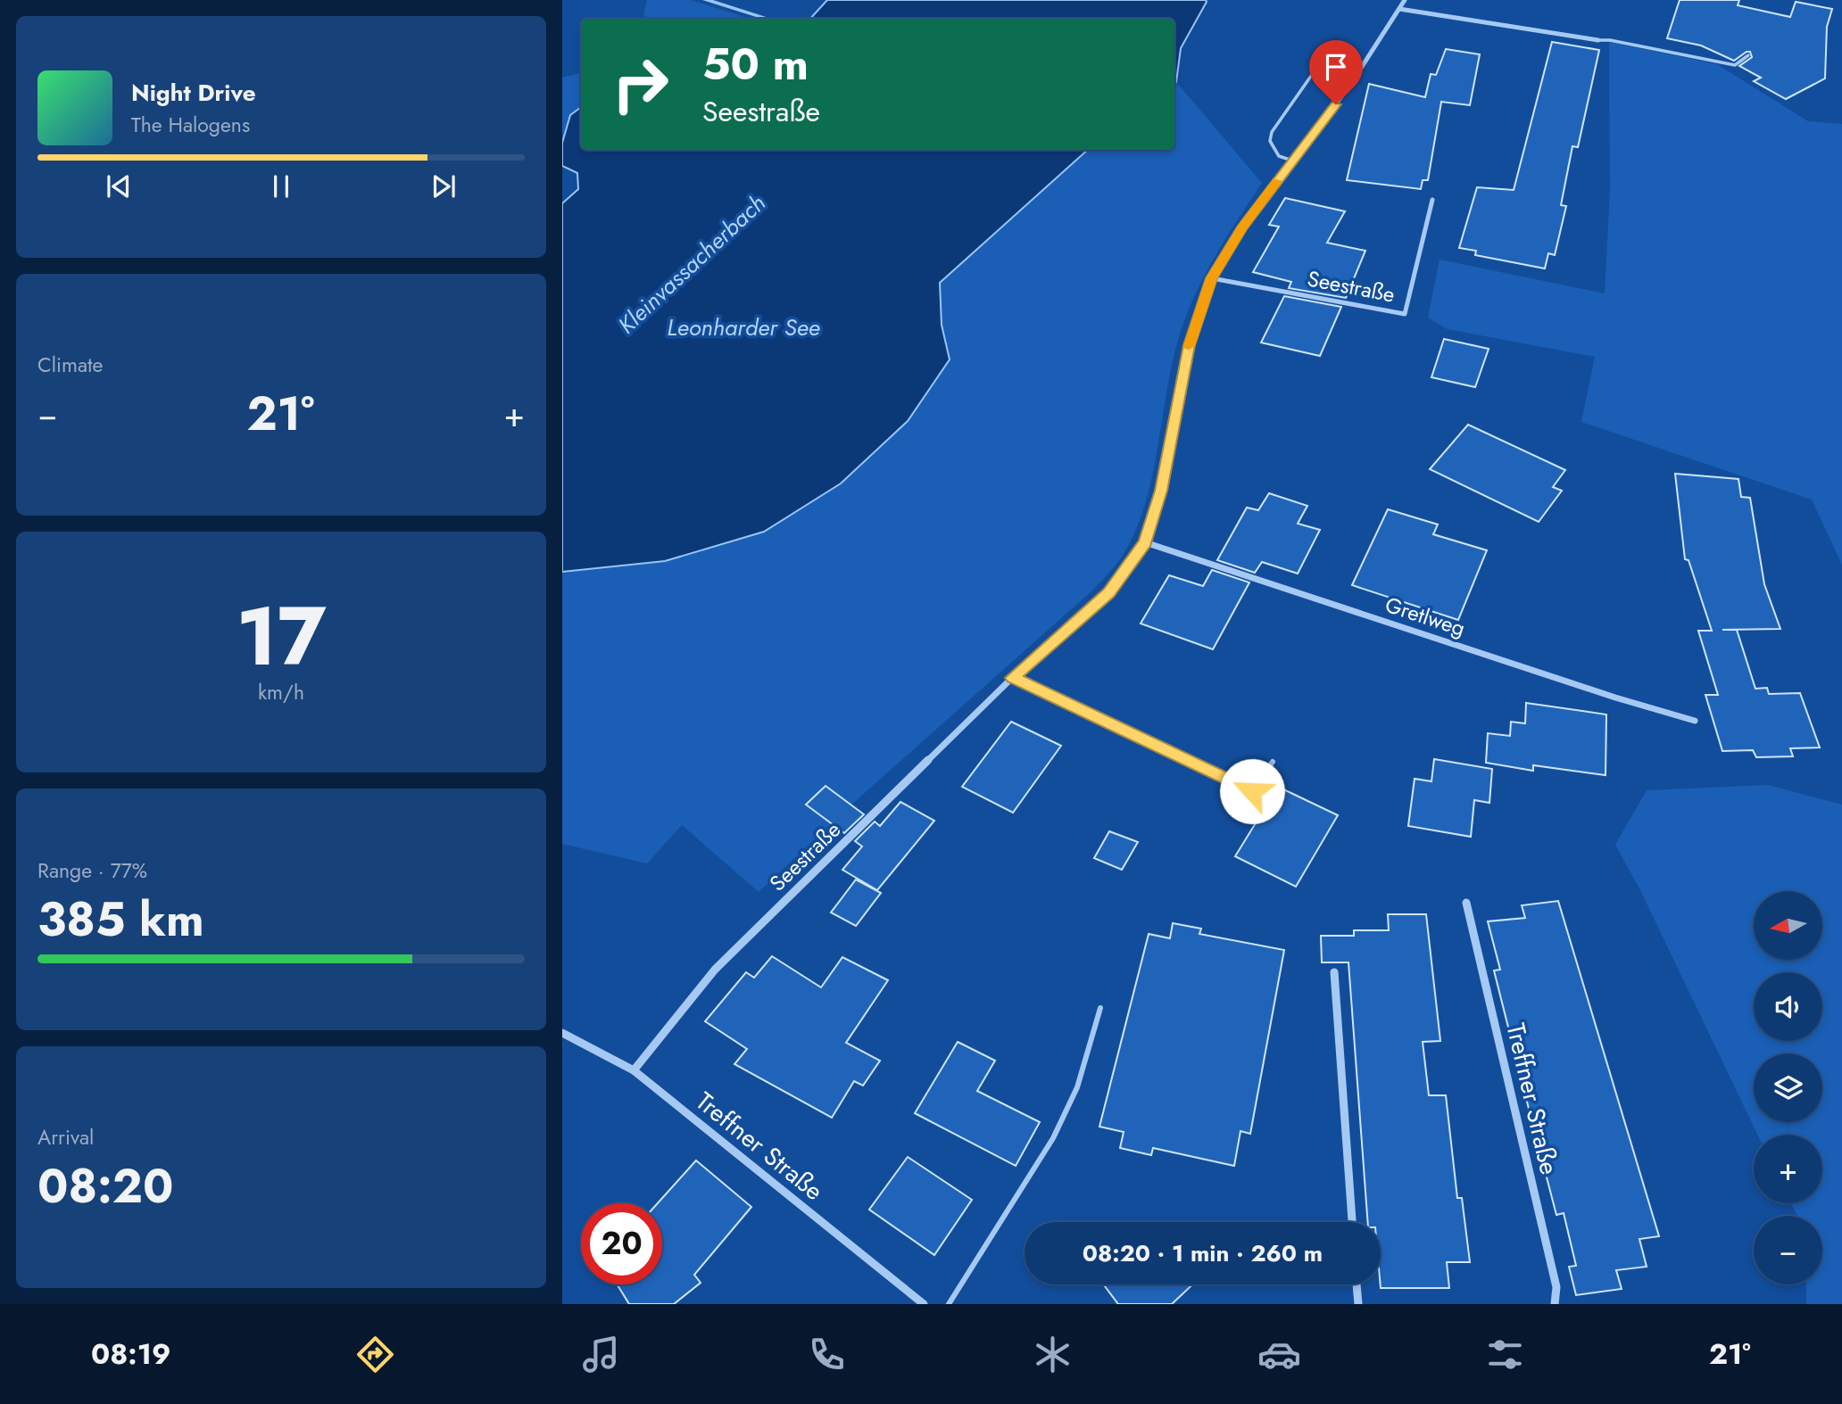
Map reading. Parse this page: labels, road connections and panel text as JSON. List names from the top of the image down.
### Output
{
  "streets": {
    "street": ["Seestraße", "Gretlweg", "Treffner Straße"]
  },
  "crossings": [
    ["Seestraße", "Gretlweg"],
    ["Seestraße", "Treffner Straße"]
  ],
  "water": ["Kleinvassacherbach", "Leonharder See"],
  "north": "left",
  "page": {
    "turn": ["50 m", "Seestraße"],
    "song": ["Night Drive", "The Halogens"],
    "tile": [
      "Climate",
      ["17", "km/h"],
      ["Range · 77%", "385 km"],
      ["Arrival", "08:20"]
    ],
    "heat": ["−", "21°", "+"],
    "map_buttons": ["+", "−"],
    "limit": "20",
    "trip": "08:20 · 1 min · 260 m",
    "tabs": ["08:19", "21°"]
  }
}
